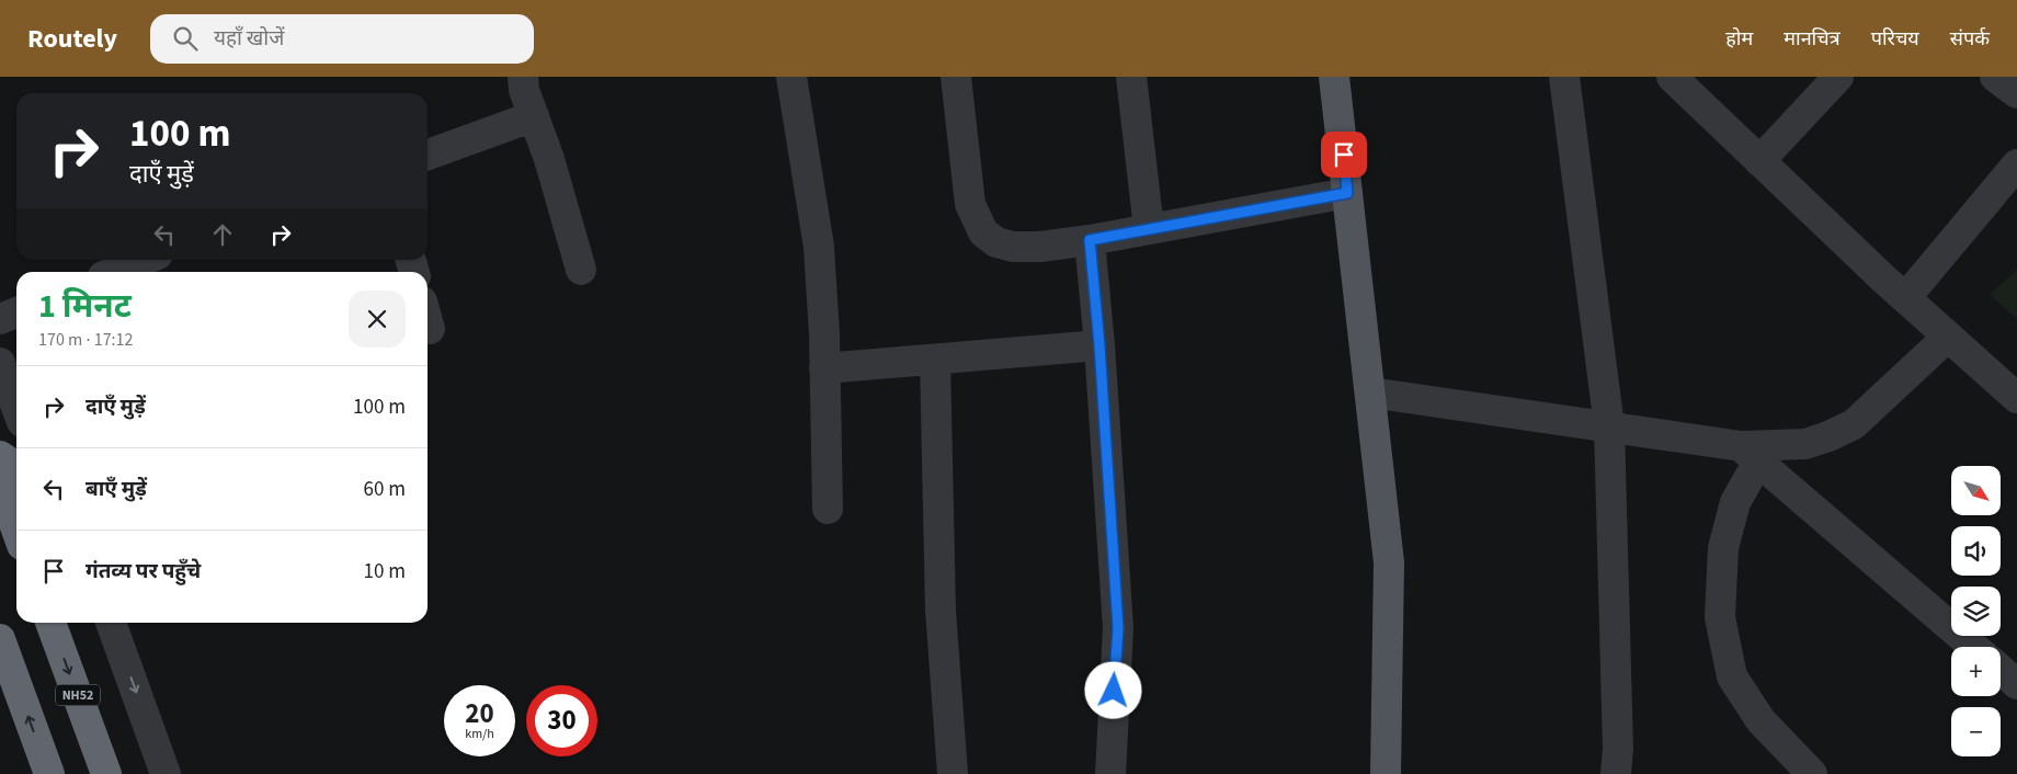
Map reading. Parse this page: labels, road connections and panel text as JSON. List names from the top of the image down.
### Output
{
  "streets": {
    "highway": ["NH52"]
  },
  "north": "bottom right",
  "page": {
    "header": "Routely",
    "search": "यहाँ खोजें",
    "nav": [
      "होम",
      "मानचित्र",
      "परिचय",
      "संपर्क"
    ],
    "turn": ["100 m", "दाएँ मुड़ें"],
    "heading": ["1 मिनट", "170 m · 17:12"],
    "list": [
      {
        "name": "दाएँ मुड़ें",
        "value": "100 m"
      },
      {
        "name": "बाएँ मुड़ें",
        "value": "60 m"
      },
      {
        "name": "गंतव्य पर पहुँचे",
        "value": "10 m"
      }
    ],
    "map_buttons": ["+", "−"],
    "speed": "20 km/h",
    "limit": "30"
  }
}
